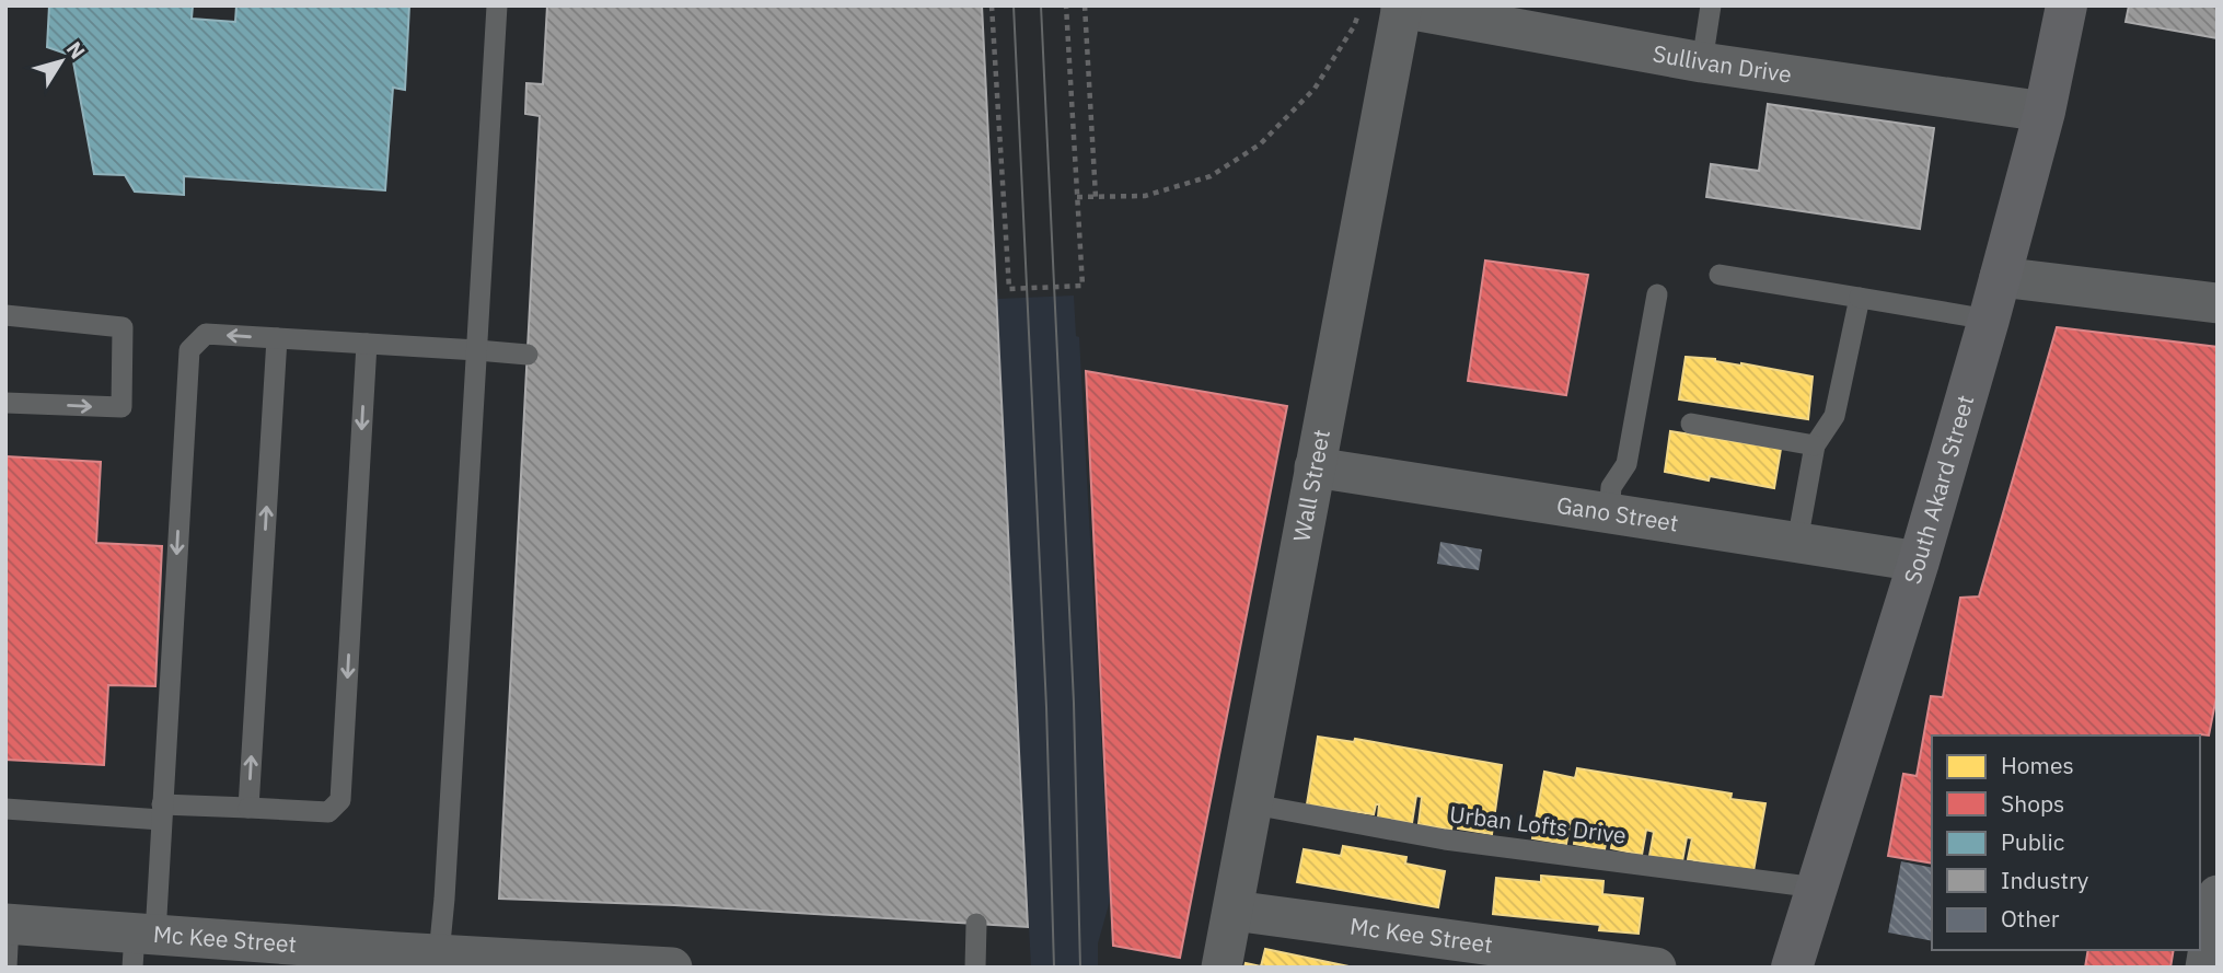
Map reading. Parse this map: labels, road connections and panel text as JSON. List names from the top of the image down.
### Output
{
  "streets": {
    "main road": ["South Akard Street"],
    "street": [
      "Sullivan Drive",
      "Wall Street",
      "Gano Street",
      "Mc Kee Street"
    ],
    "lane": ["Urban Lofts Drive"]
  },
  "crossings": [
    ["Sullivan Drive", "Wall Street"],
    ["Sullivan Drive", "South Akard Street"],
    ["Wall Street", "Gano Street"],
    ["Wall Street", "Urban Lofts Drive"],
    ["Wall Street", "Mc Kee Street"],
    ["South Akard Street", "Gano Street"],
    ["South Akard Street", "Urban Lofts Drive"]
  ],
  "legend": [
    "Homes",
    "Shops",
    "Public",
    "Industry",
    "Other"
  ],
  "north": "top right"
}
